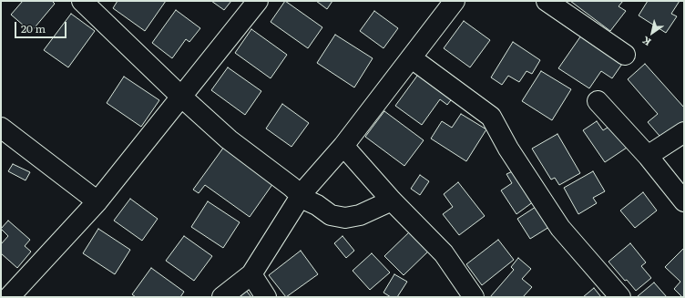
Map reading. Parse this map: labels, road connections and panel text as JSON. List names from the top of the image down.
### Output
{
  "scale_bar": "20 m",
  "north": "bottom left"
}
